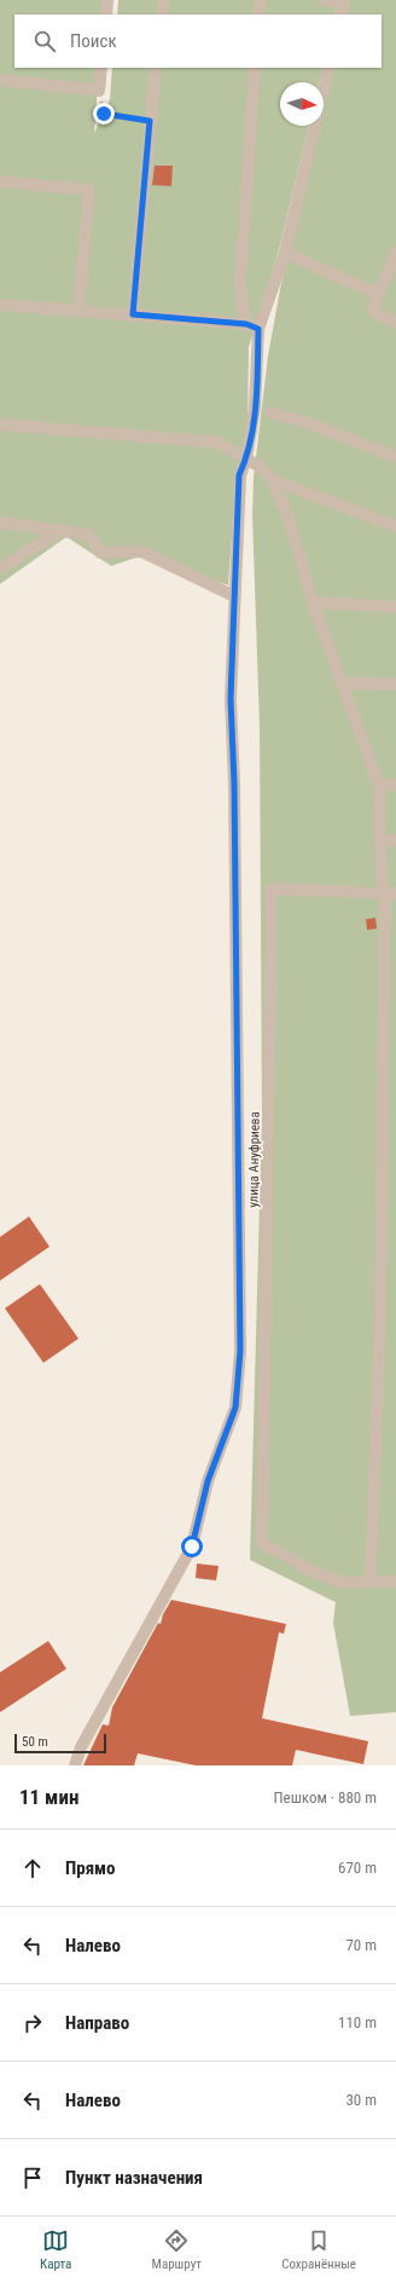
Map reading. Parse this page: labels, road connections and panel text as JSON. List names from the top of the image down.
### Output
{
  "streets": {
    "street": ["улица Ануфриева"]
  },
  "scale_bar": "50 m",
  "north": "right",
  "page": {
    "search": "Поиск",
    "scale": "50 m",
    "heading": ["11 мин", "Пешком · 880 m"],
    "list": [
      ["Прямо", "670 m"],
      ["Налево", "70 m"],
      ["Направо", "110 m"],
      ["Налево", "30 m"],
      "Пункт назначения"
    ],
    "nav": ["Карта", "Маршрут", "Сохранённые"]
  }
}
